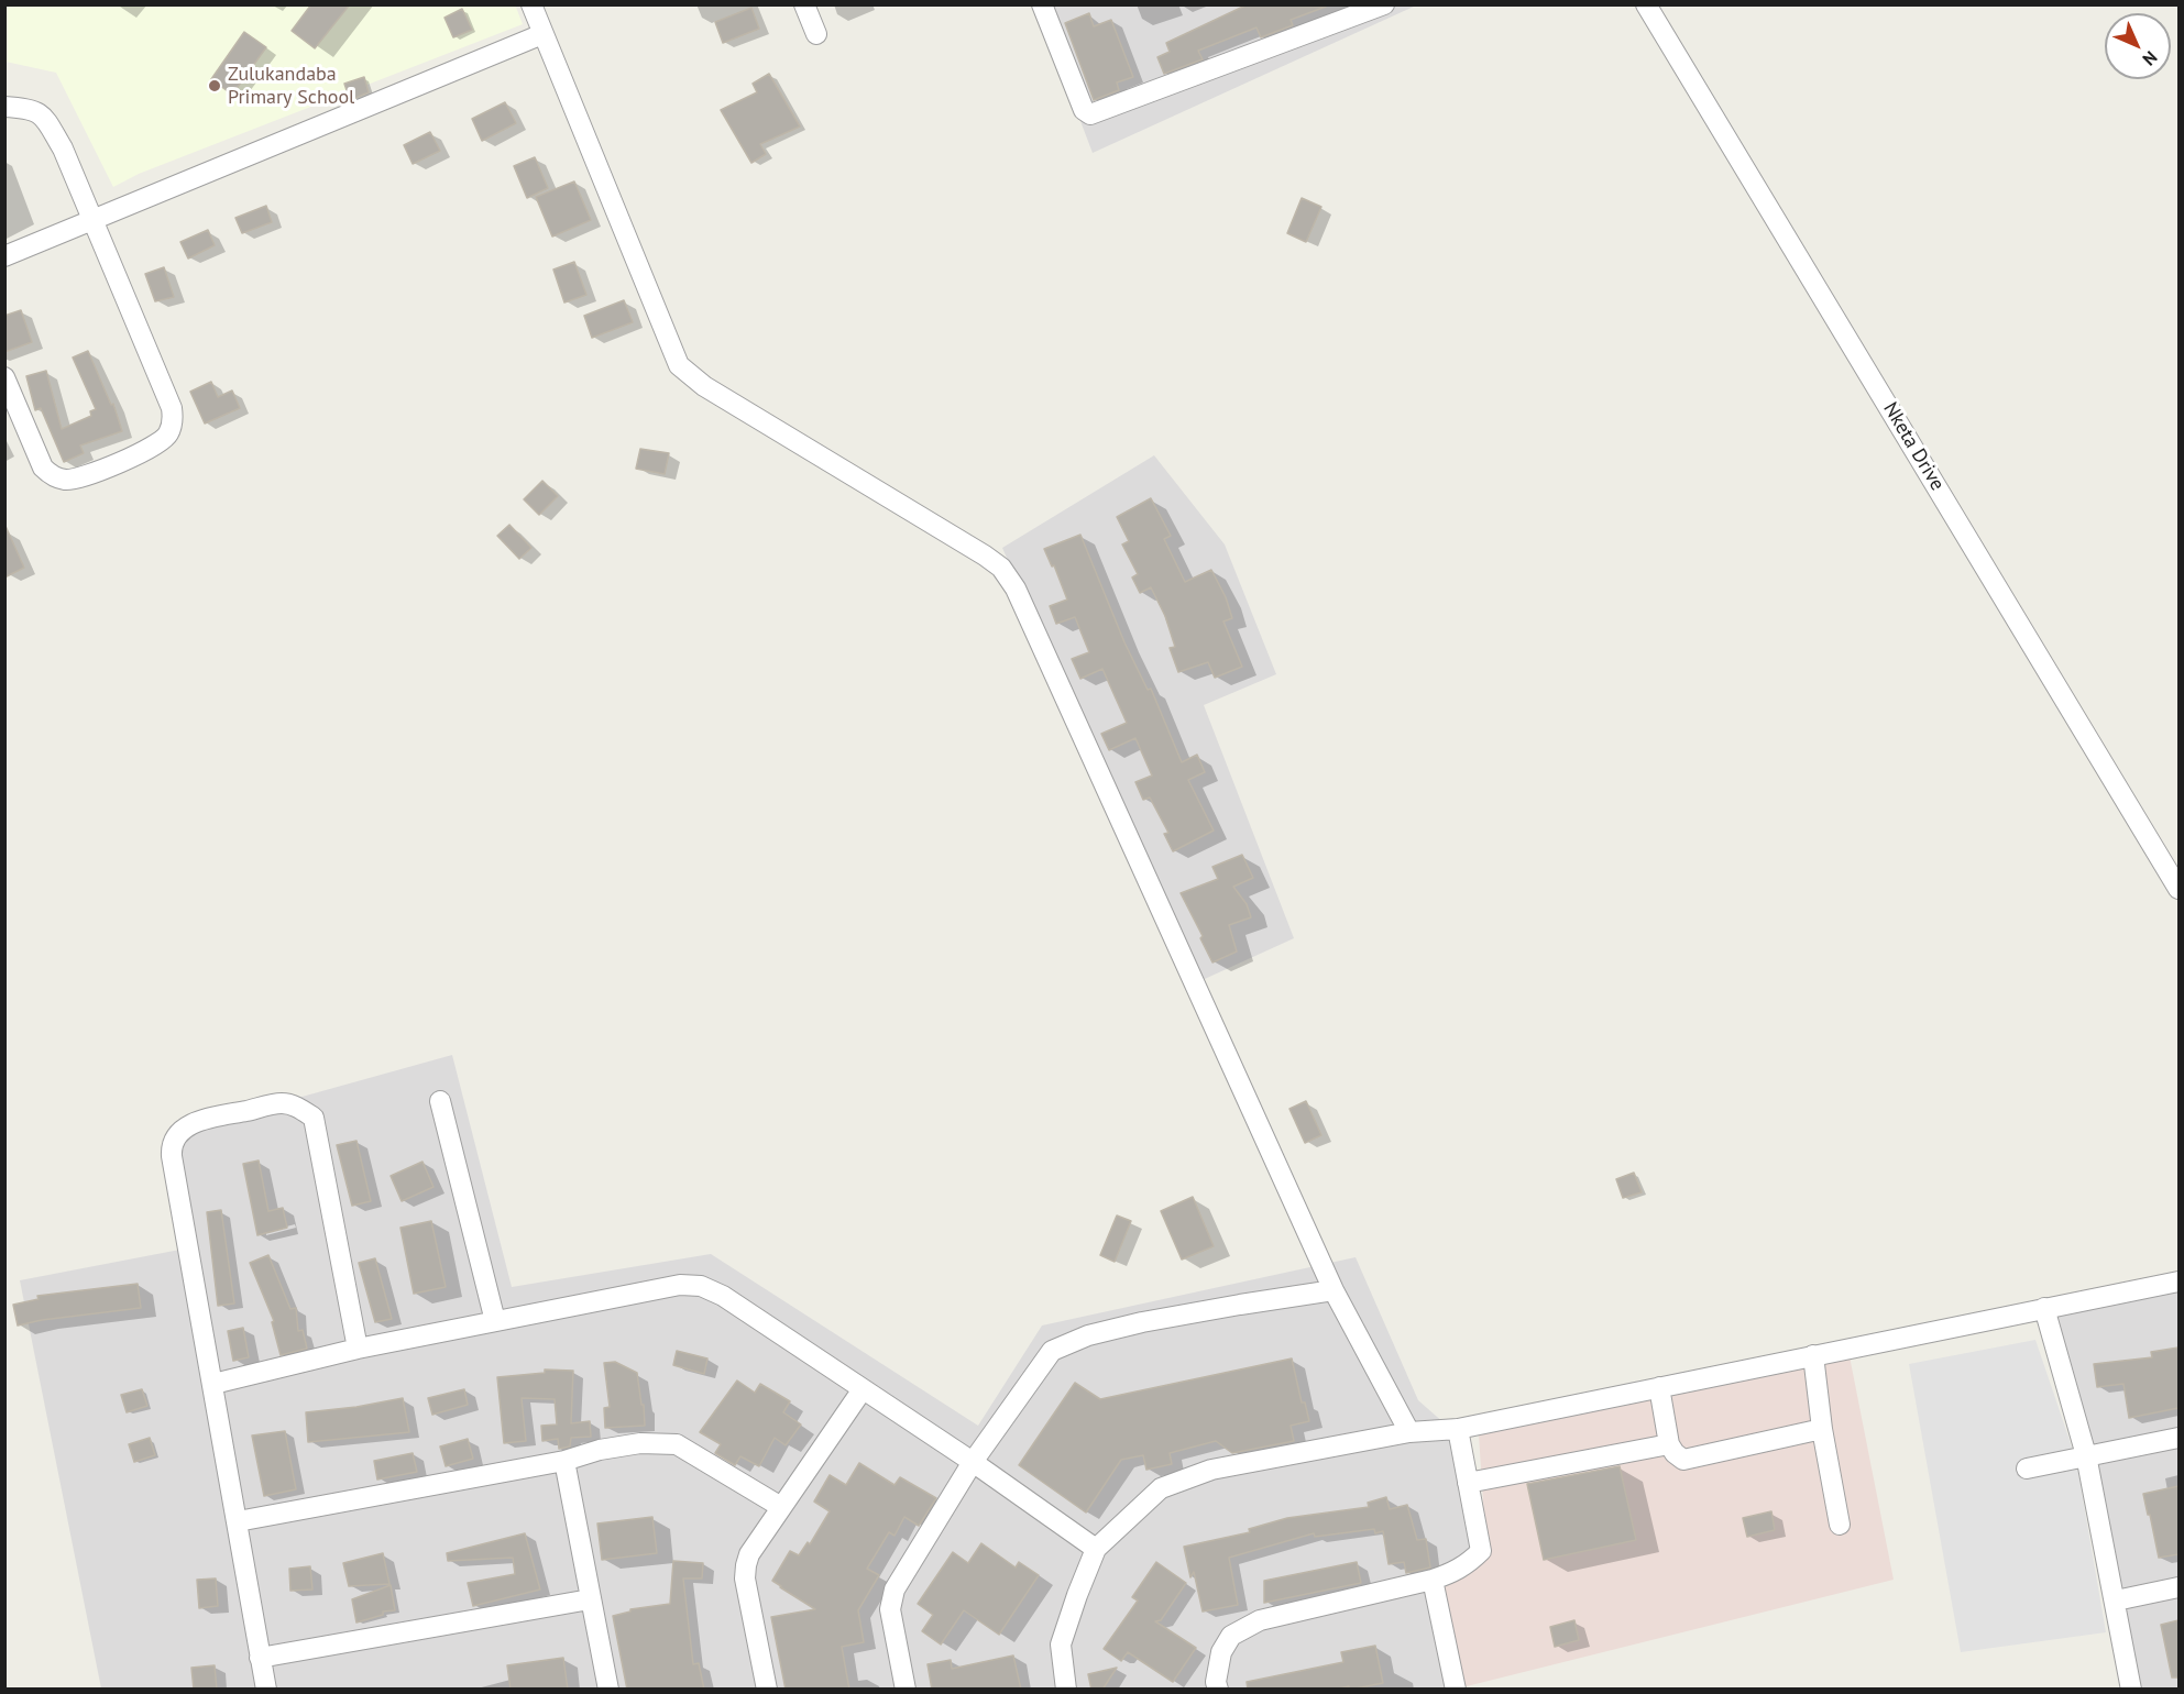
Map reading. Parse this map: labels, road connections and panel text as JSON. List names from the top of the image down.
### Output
{
  "streets": {
    "street": ["Nketa Drive"]
  },
  "places": ["Zulukandaba Primary School"],
  "north": "bottom right"
}
